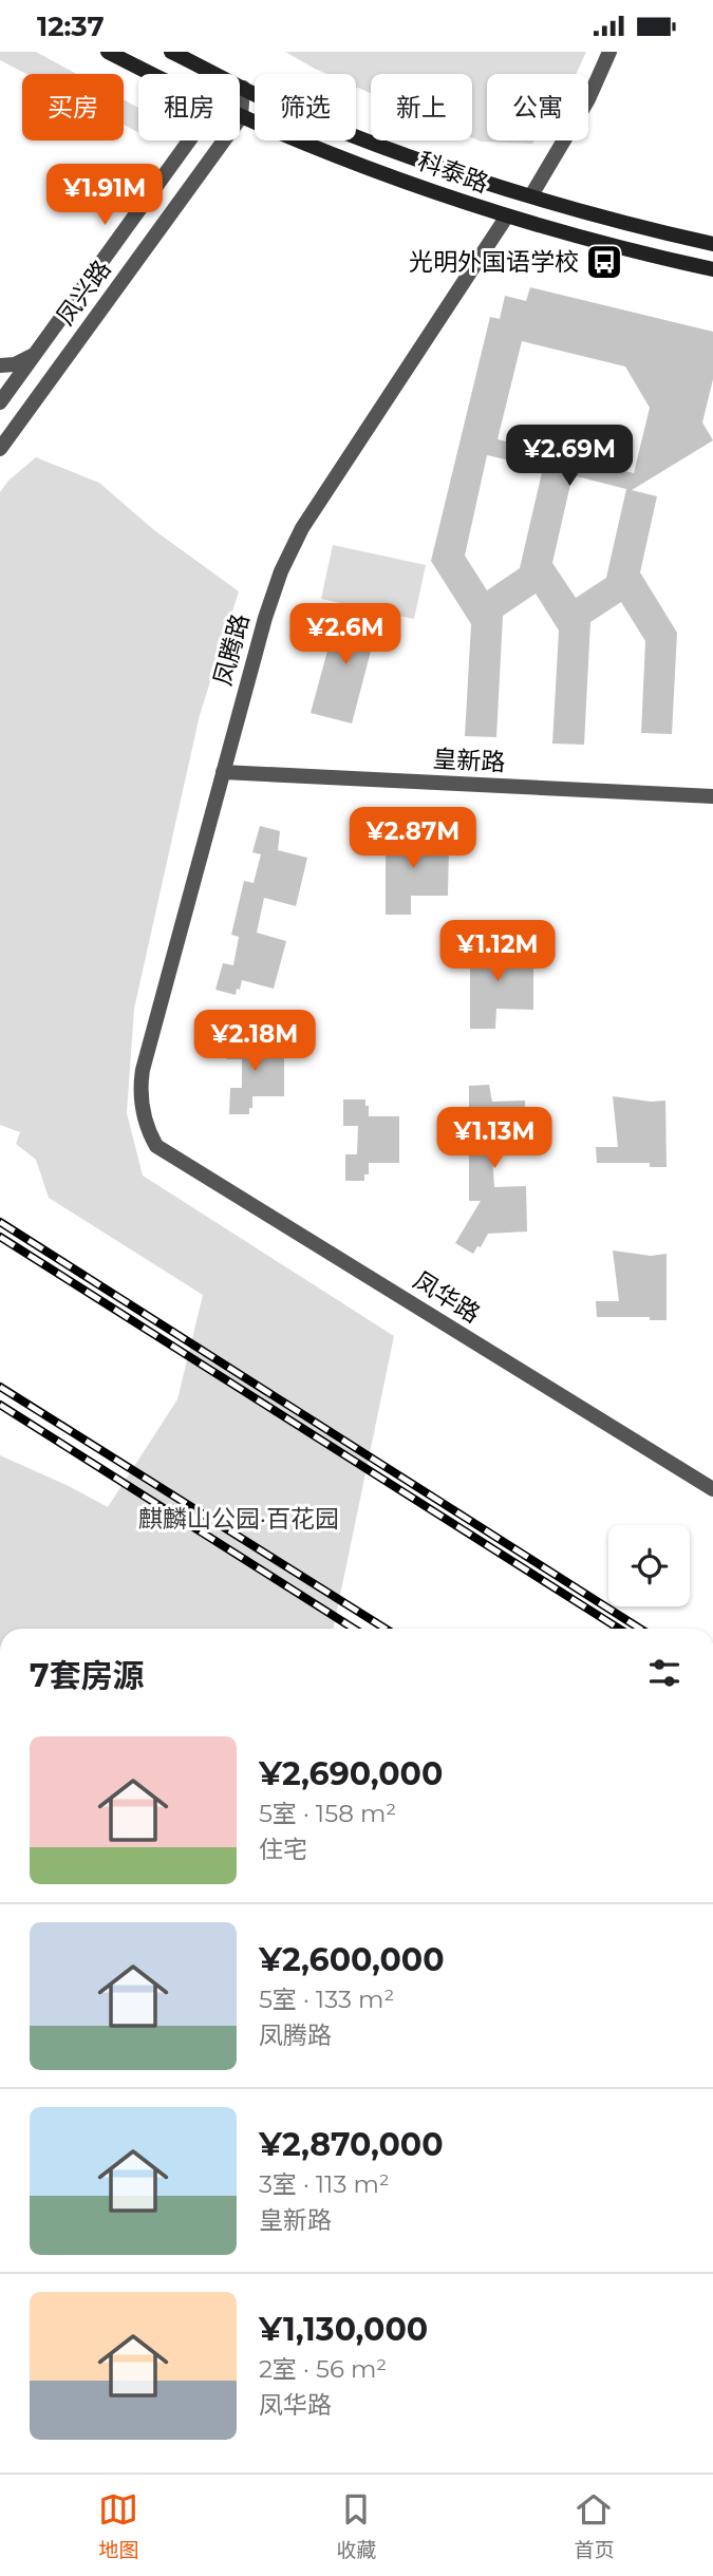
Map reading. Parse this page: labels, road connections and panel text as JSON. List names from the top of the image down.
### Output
{
  "streets": {
    "main road": ["科泰路"],
    "street": [
      "凤兴路",
      "凤腾路",
      "皇新路",
      "凤华路"
    ]
  },
  "crossings": [
    ["科泰路", "凤兴路"],
    ["科泰路", "凤腾路"],
    ["凤腾路", "皇新路"],
    ["凤腾路", "凤华路"]
  ],
  "parks": ["麒麟山公园·百花园"],
  "places": {
    "bus stop": ["光明外国语学校"]
  },
  "page": {
    "status": "12:37",
    "chip": [
      "买房",
      "租房",
      "筛选",
      "新上",
      "公寓"
    ],
    "price": [
      "¥1.91M",
      "¥2.69M",
      "¥2.6M",
      "¥2.87M",
      "¥1.12M",
      "¥2.18M",
      "¥1.13M"
    ],
    "heading": "7套房源",
    "list": [
      {
        "name": "¥2,690,000",
        "note": "5室 · 158 m² · 住宅"
      },
      {
        "name": "¥2,600,000",
        "note": "5室 · 133 m² · 凤腾路"
      },
      {
        "name": "¥2,870,000",
        "note": "3室 · 113 m² · 皇新路"
      },
      {
        "name": "¥1,130,000",
        "note": "2室 · 56 m² · 凤华路"
      }
    ],
    "tabs": ["地图", "收藏", "首页"]
  }
}
